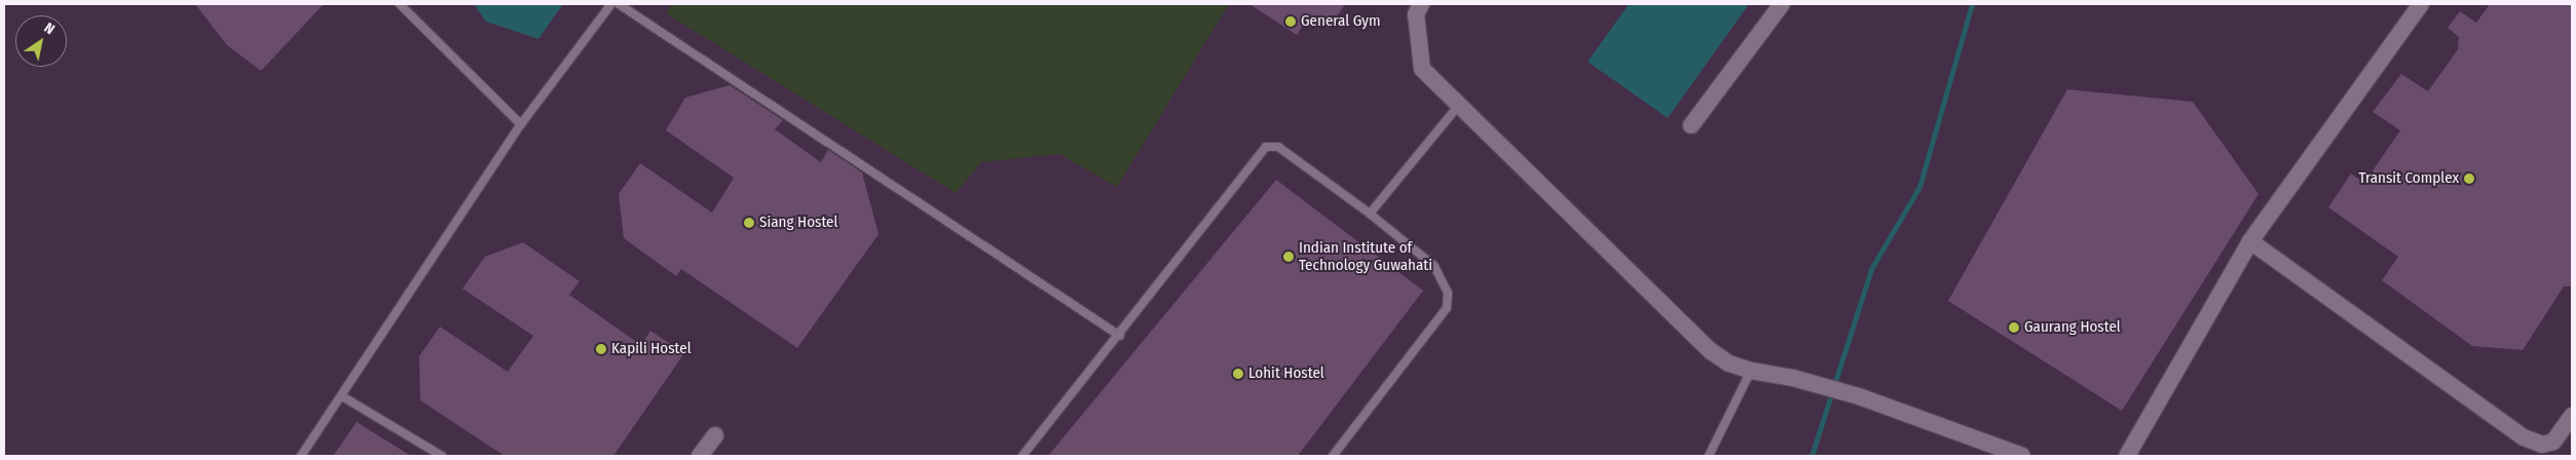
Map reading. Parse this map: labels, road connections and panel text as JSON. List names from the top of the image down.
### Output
{
  "places": [
    "General Gym",
    "Transit Complex",
    "Siang Hostel",
    "Indian Institute of Technology Guwahati",
    "Gaurang Hostel",
    "Kapili Hostel",
    "Lohit Hostel"
  ],
  "north": "top right"
}
